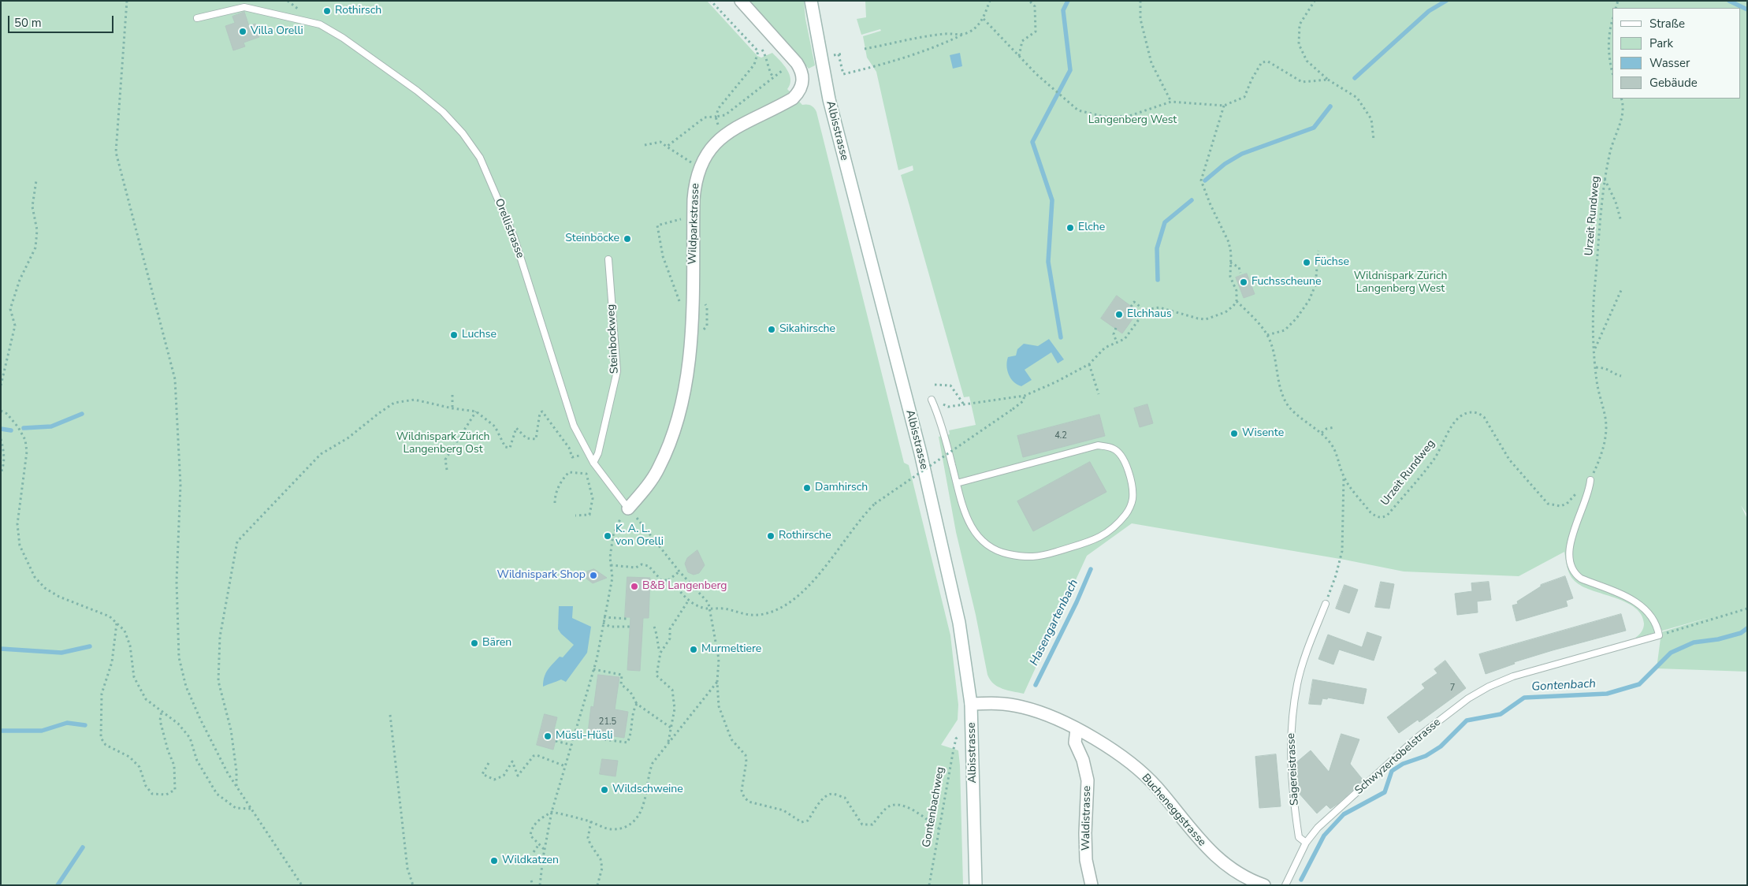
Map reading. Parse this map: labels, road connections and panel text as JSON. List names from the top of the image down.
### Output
{
  "streets": {
    "street": [
      "Albisstrasse",
      "Wildparkstrasse",
      "Bucheneggstrasse",
      "Waldistrasse"
    ],
    "lane": [
      "Orellistrasse",
      "Steinbockweg",
      "Schwyzertobelstrasse",
      "Sägereistrasse"
    ],
    "path": ["Urzeit Rundweg", "Gontenbachweg"]
  },
  "crossings": [
    ["Albisstrasse", "Bucheneggstrasse"],
    ["Wildparkstrasse", "Orellistrasse"],
    ["Orellistrasse", "Steinbockweg"],
    ["Schwyzertobelstrasse", "Sägereistrasse"],
    ["Bucheneggstrasse", "Waldistrasse"]
  ],
  "water": ["Hasengartenbach", "Gontenbach"],
  "parks": ["Langenberg West", "Wildnispark Zürich Langenberg West", "Wildnispark Zürich Langenberg Ost"],
  "places": [
    "Rothirsch",
    "Villa Orelli",
    "Elche",
    "Steinböcke",
    "Füchse",
    "Fuchsscheune",
    "Elchhaus",
    "Sikahirsche",
    "Luchse",
    "Wisente",
    "Damhirsch",
    "K. A. L. von Orelli",
    "Rothirsche",
    "Wildnispark Shop",
    "B&B Langenberg",
    "Bären",
    "Murmeltiere",
    "Müsli-Hüsli",
    "Wildschweine",
    "Wildkatzen"
  ],
  "house_numbers": ["4.2", "7", "21.5"],
  "legend": [
    "Straße",
    "Park",
    "Wasser",
    "Gebäude"
  ],
  "scale_bar": "50 m"
}
